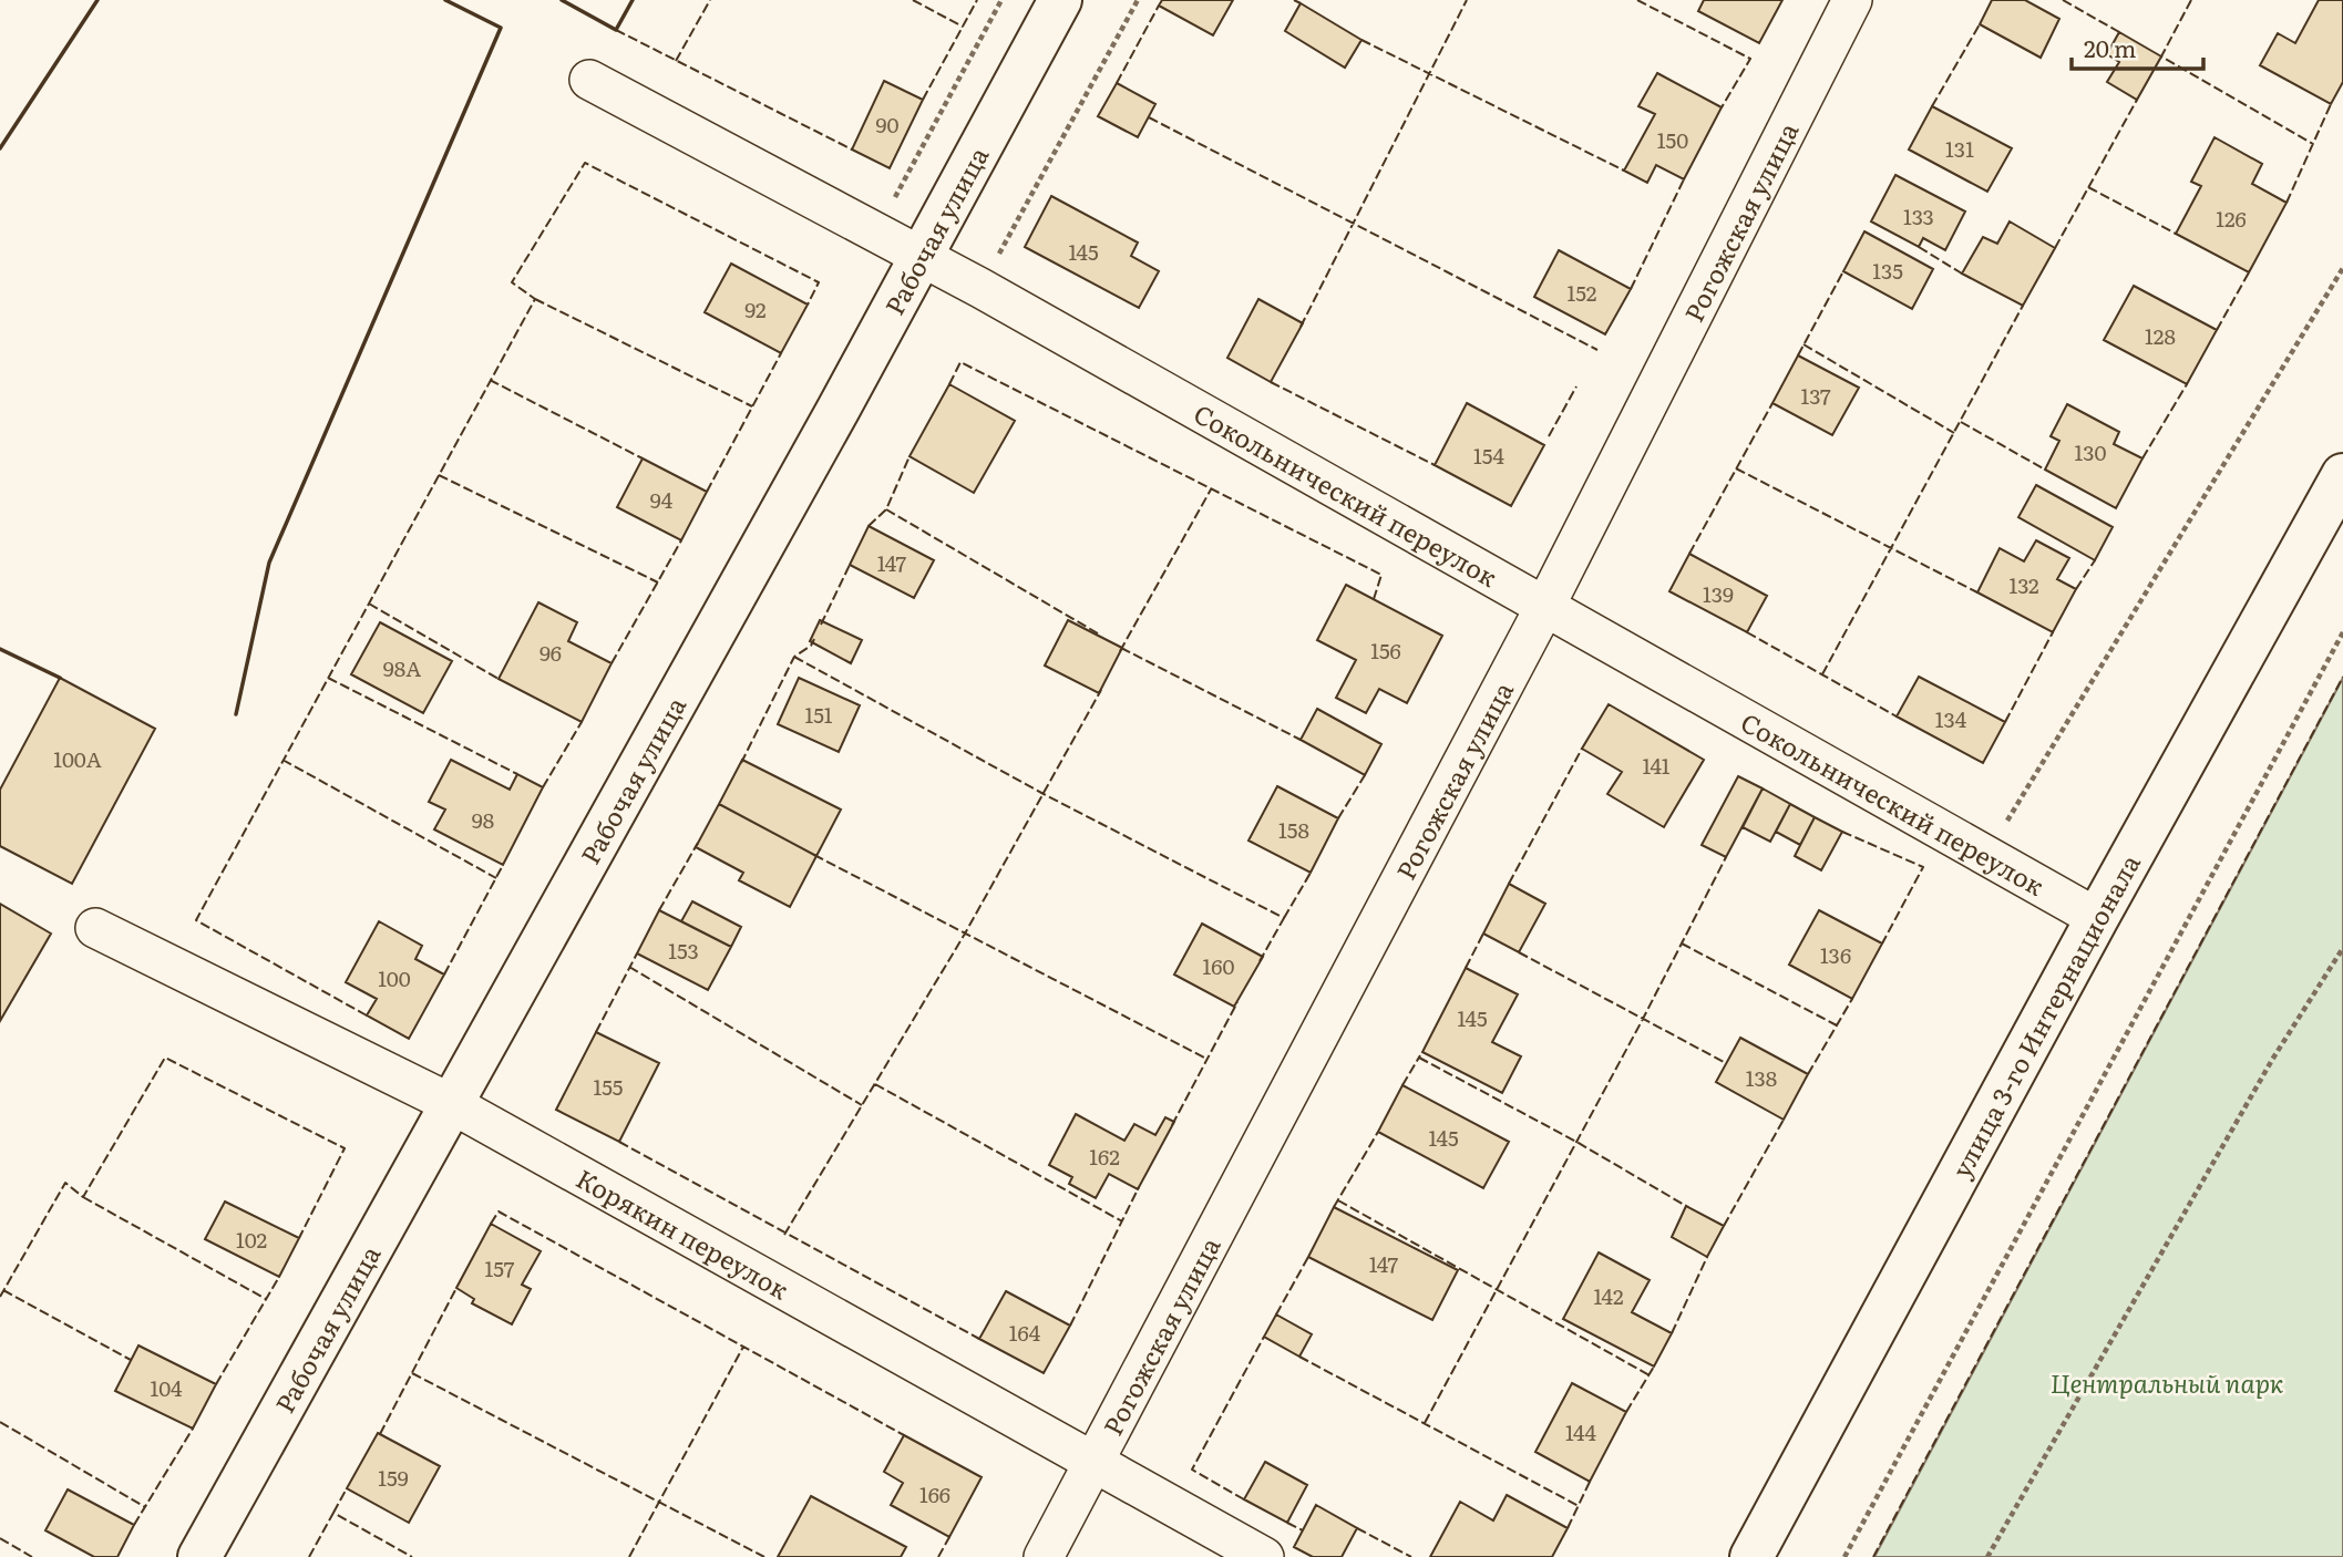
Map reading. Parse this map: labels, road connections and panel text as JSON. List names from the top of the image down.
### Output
{
  "streets": {
    "main road": ["Рабочая улица", "улица 3-го Интернационала"],
    "street": ["Рогожская улица", "Сокольнический переулок", "Корякин переулок"]
  },
  "crossings": [
    ["Рогожская улица", "Сокольнический переулок"],
    ["Рогожская улица", "Корякин переулок"],
    ["Рабочая улица", "Сокольнический переулок"],
    ["Рабочая улица", "Корякин переулок"],
    ["Сокольнический переулок", "улица 3-го Интернационала"]
  ],
  "parks": ["Центральный парк"],
  "house_numbers": [
    "90",
    "150",
    "131",
    "133",
    "126",
    "145",
    "135",
    "152",
    "92",
    "128",
    "137",
    "130",
    "154",
    "94",
    "147",
    "132",
    "139",
    "156",
    "96",
    "98А",
    "151",
    "134",
    "100А",
    "141",
    "98",
    "158",
    "153",
    "136",
    "160",
    "100",
    "145",
    "138",
    "155",
    "145",
    "162",
    "102",
    "147",
    "157",
    "142",
    "164",
    "104",
    "144",
    "159",
    "166"
  ],
  "scale_bar": "20 m"
}
